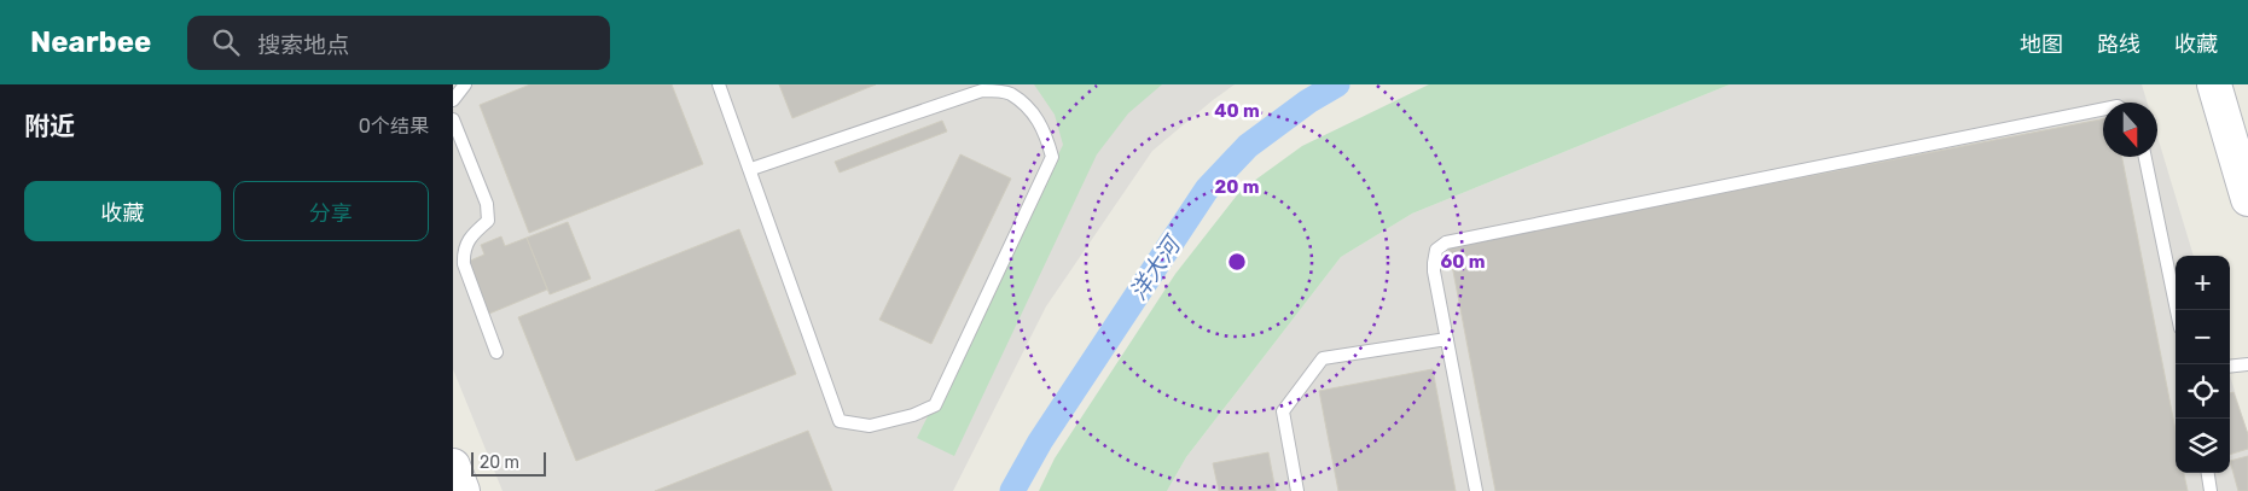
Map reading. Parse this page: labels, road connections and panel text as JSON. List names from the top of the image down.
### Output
{
  "water": ["洋大河"],
  "scale_bar": "20 m",
  "north": "bottom",
  "page": {
    "header": "Nearbee",
    "search": "搜索地点",
    "nav": ["地图", "路线", "收藏"],
    "heading": ["附近", "0个结果"],
    "buttons": ["收藏", "分享"],
    "map_buttons": ["+", "−"],
    "scale": "20 m"
  },
  "rings": ["40 m", "20 m", "60 m"]
}
